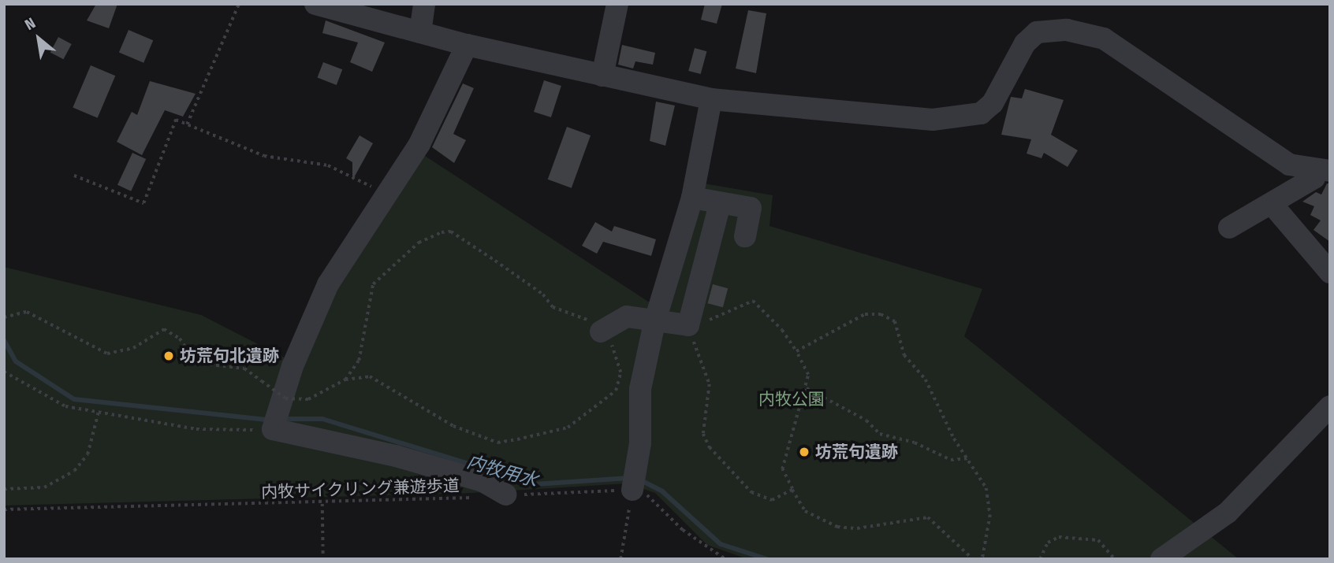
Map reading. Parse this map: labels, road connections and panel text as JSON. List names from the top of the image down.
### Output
{
  "streets": {
    "path": ["内牧サイクリング兼遊歩道"]
  },
  "water": ["内牧用水"],
  "parks": ["内牧公園"],
  "places": ["坊荒句北遺跡", "坊荒句遺跡"],
  "north": "top left"
}
